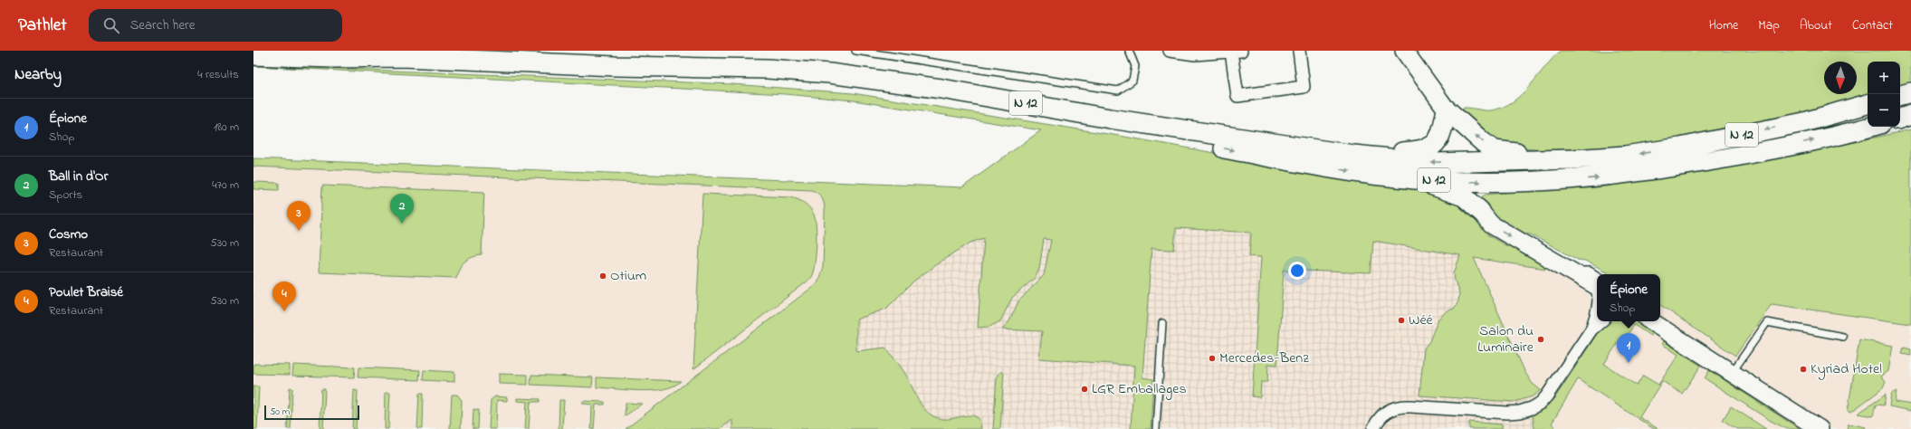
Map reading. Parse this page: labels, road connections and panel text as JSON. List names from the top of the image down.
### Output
{
  "streets": {
    "main road": ["N 12"]
  },
  "places": [
    "Otium",
    "Wéé",
    "Salon du Luminaire",
    "Mercedes-Benz",
    "Kyriad Hotel",
    "LGR Emballages"
  ],
  "scale_bar": "50 m",
  "north": "bottom",
  "page": {
    "header": "Pathlet",
    "search": "Search here",
    "nav": [
      "Home",
      "Map",
      "About",
      "Contact"
    ],
    "heading": ["Nearby", "4 results"],
    "map_buttons": ["+", "−"],
    "list": [
      {
        "mark": "1",
        "name": "Épione",
        "note": "Shop",
        "value": "180 m"
      },
      {
        "mark": "2",
        "name": "Ball in d'Or",
        "note": "Sports",
        "value": "470 m"
      },
      {
        "mark": "3",
        "name": "Cosmo",
        "note": "Restaurant",
        "value": "530 m"
      },
      {
        "mark": "4",
        "name": "Poulet Braisé",
        "note": "Restaurant",
        "value": "530 m"
      }
    ],
    "pins": [
      "2",
      "3",
      "4",
      "1"
    ],
    "popup": ["Épione", "Shop"],
    "scale": "50 m"
  }
}
